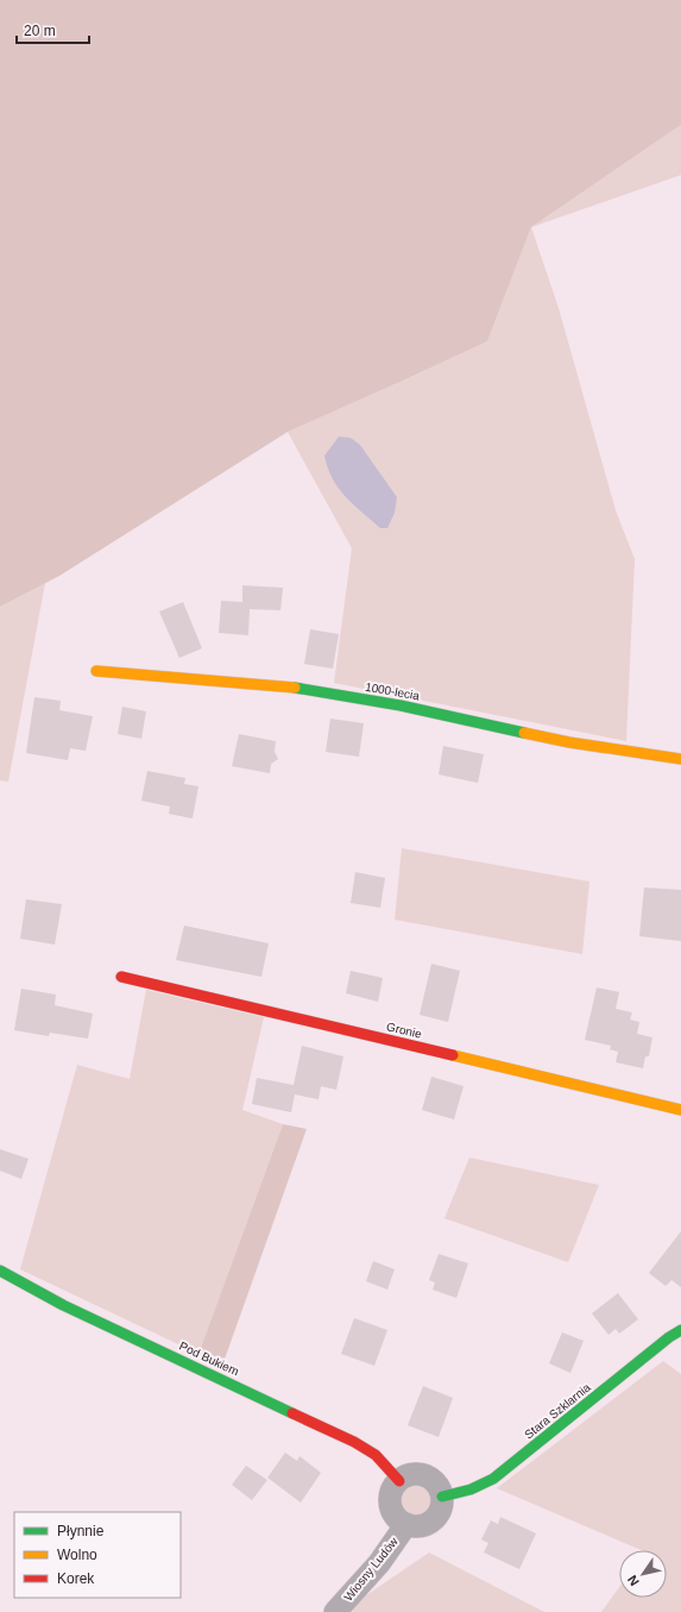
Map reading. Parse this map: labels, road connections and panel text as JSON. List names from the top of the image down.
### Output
{
  "streets": {
    "street": [
      "1000-lecia",
      "Gronie",
      "Pod Bukiem",
      "Stara Szklarnia",
      "Wiosny Ludów"
    ]
  },
  "crossings": [
    ["Pod Bukiem", "Stara Szklarnia"],
    ["Pod Bukiem", "Wiosny Ludów"],
    ["Stara Szklarnia", "Wiosny Ludów"]
  ],
  "legend": ["Płynnie", "Wolno", "Korek"],
  "scale_bar": "20 m",
  "north": "bottom left"
}
